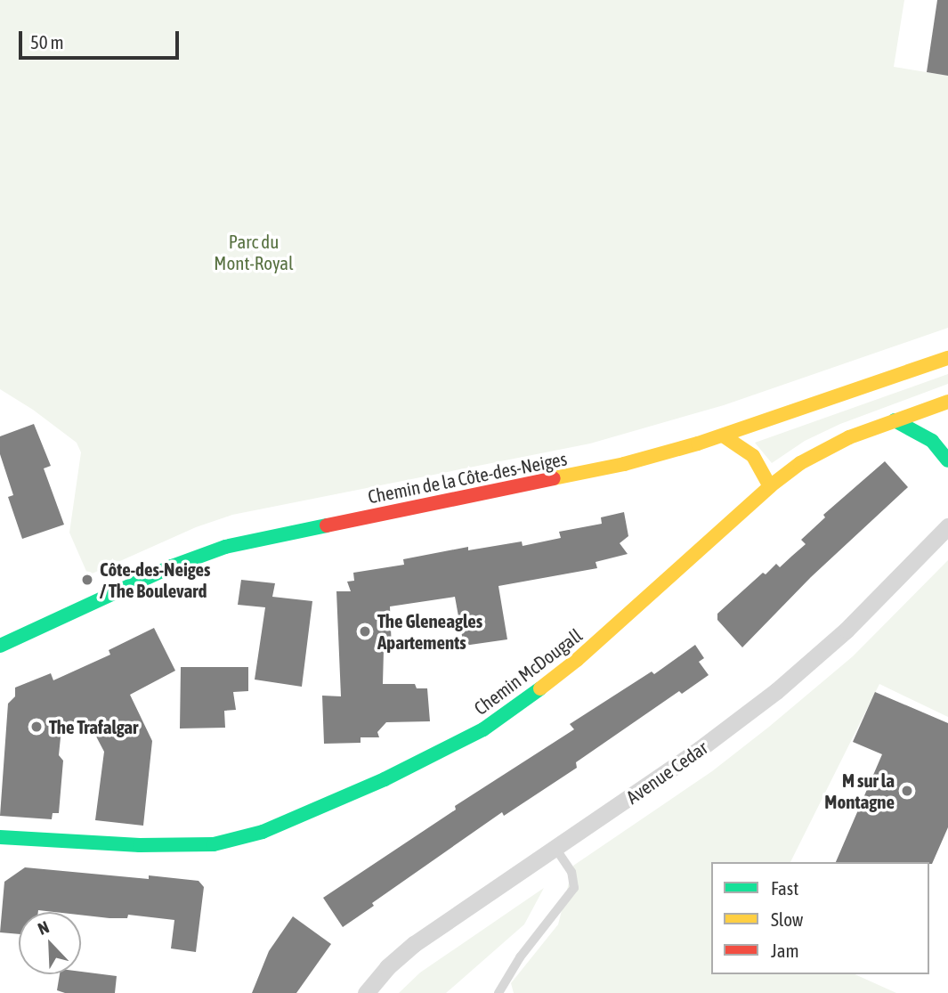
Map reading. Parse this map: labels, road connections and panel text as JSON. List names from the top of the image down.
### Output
{
  "streets": {
    "main road": ["Chemin de la Côte-des-Neiges", "Chemin McDougall"],
    "street": ["Avenue Cedar"]
  },
  "parks": ["Parc du Mont-Royal"],
  "places": [
    "Côte-des-Neiges / The Boulevard",
    "The Gleneagles Apartements",
    "The Trafalgar",
    "M sur la Montagne"
  ],
  "legend": ["Fast", "Slow", "Jam"],
  "scale_bar": "50 m",
  "north": "top left"
}
